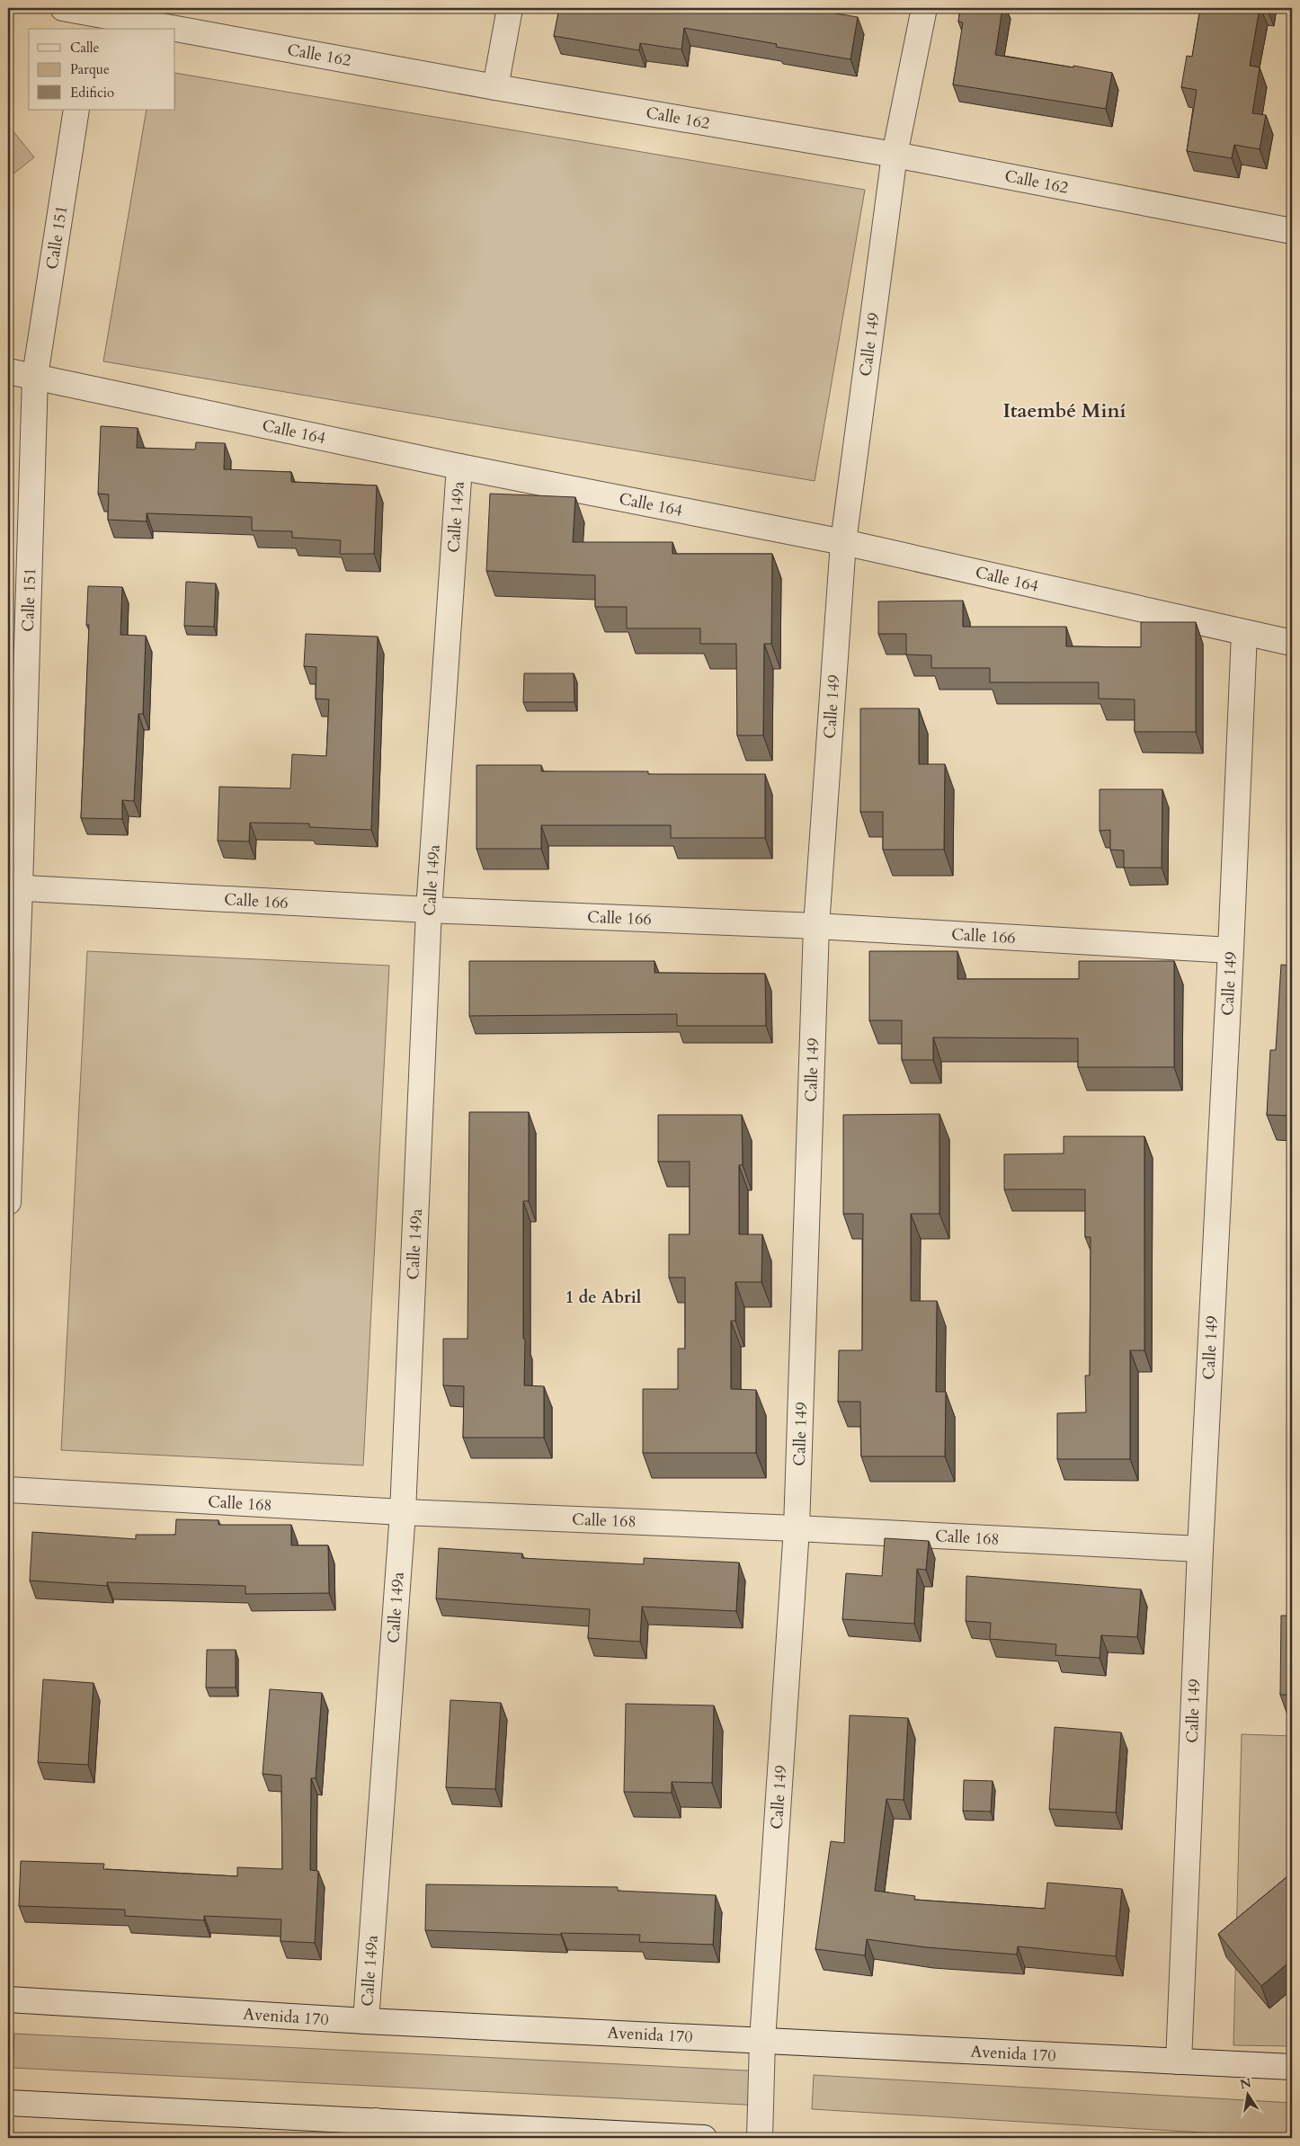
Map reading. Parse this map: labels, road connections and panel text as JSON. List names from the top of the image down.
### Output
{
  "streets": {
    "street": [
      "Calle 162",
      "Calle 151",
      "Calle 149",
      "Calle 164",
      "Calle 149a",
      "Calle 166",
      "Calle 168",
      "Avenida 170"
    ]
  },
  "crossings": [
    ["Calle 162", "Calle 149"],
    ["Calle 151", "Calle 164"],
    ["Calle 151", "Calle 166"],
    ["Calle 149", "Calle 164"],
    ["Calle 149", "Calle 166"],
    ["Calle 149", "Calle 168"],
    ["Calle 149", "Avenida 170"],
    ["Calle 164", "Calle 149a"],
    ["Calle 149a", "Calle 166"],
    ["Calle 149a", "Calle 168"],
    ["Calle 149a", "Avenida 170"]
  ],
  "districts": ["Itaembé Miní", "1 de Abril"],
  "legend": ["Calle", "Parque", "Edificio"],
  "north": "top"
}
